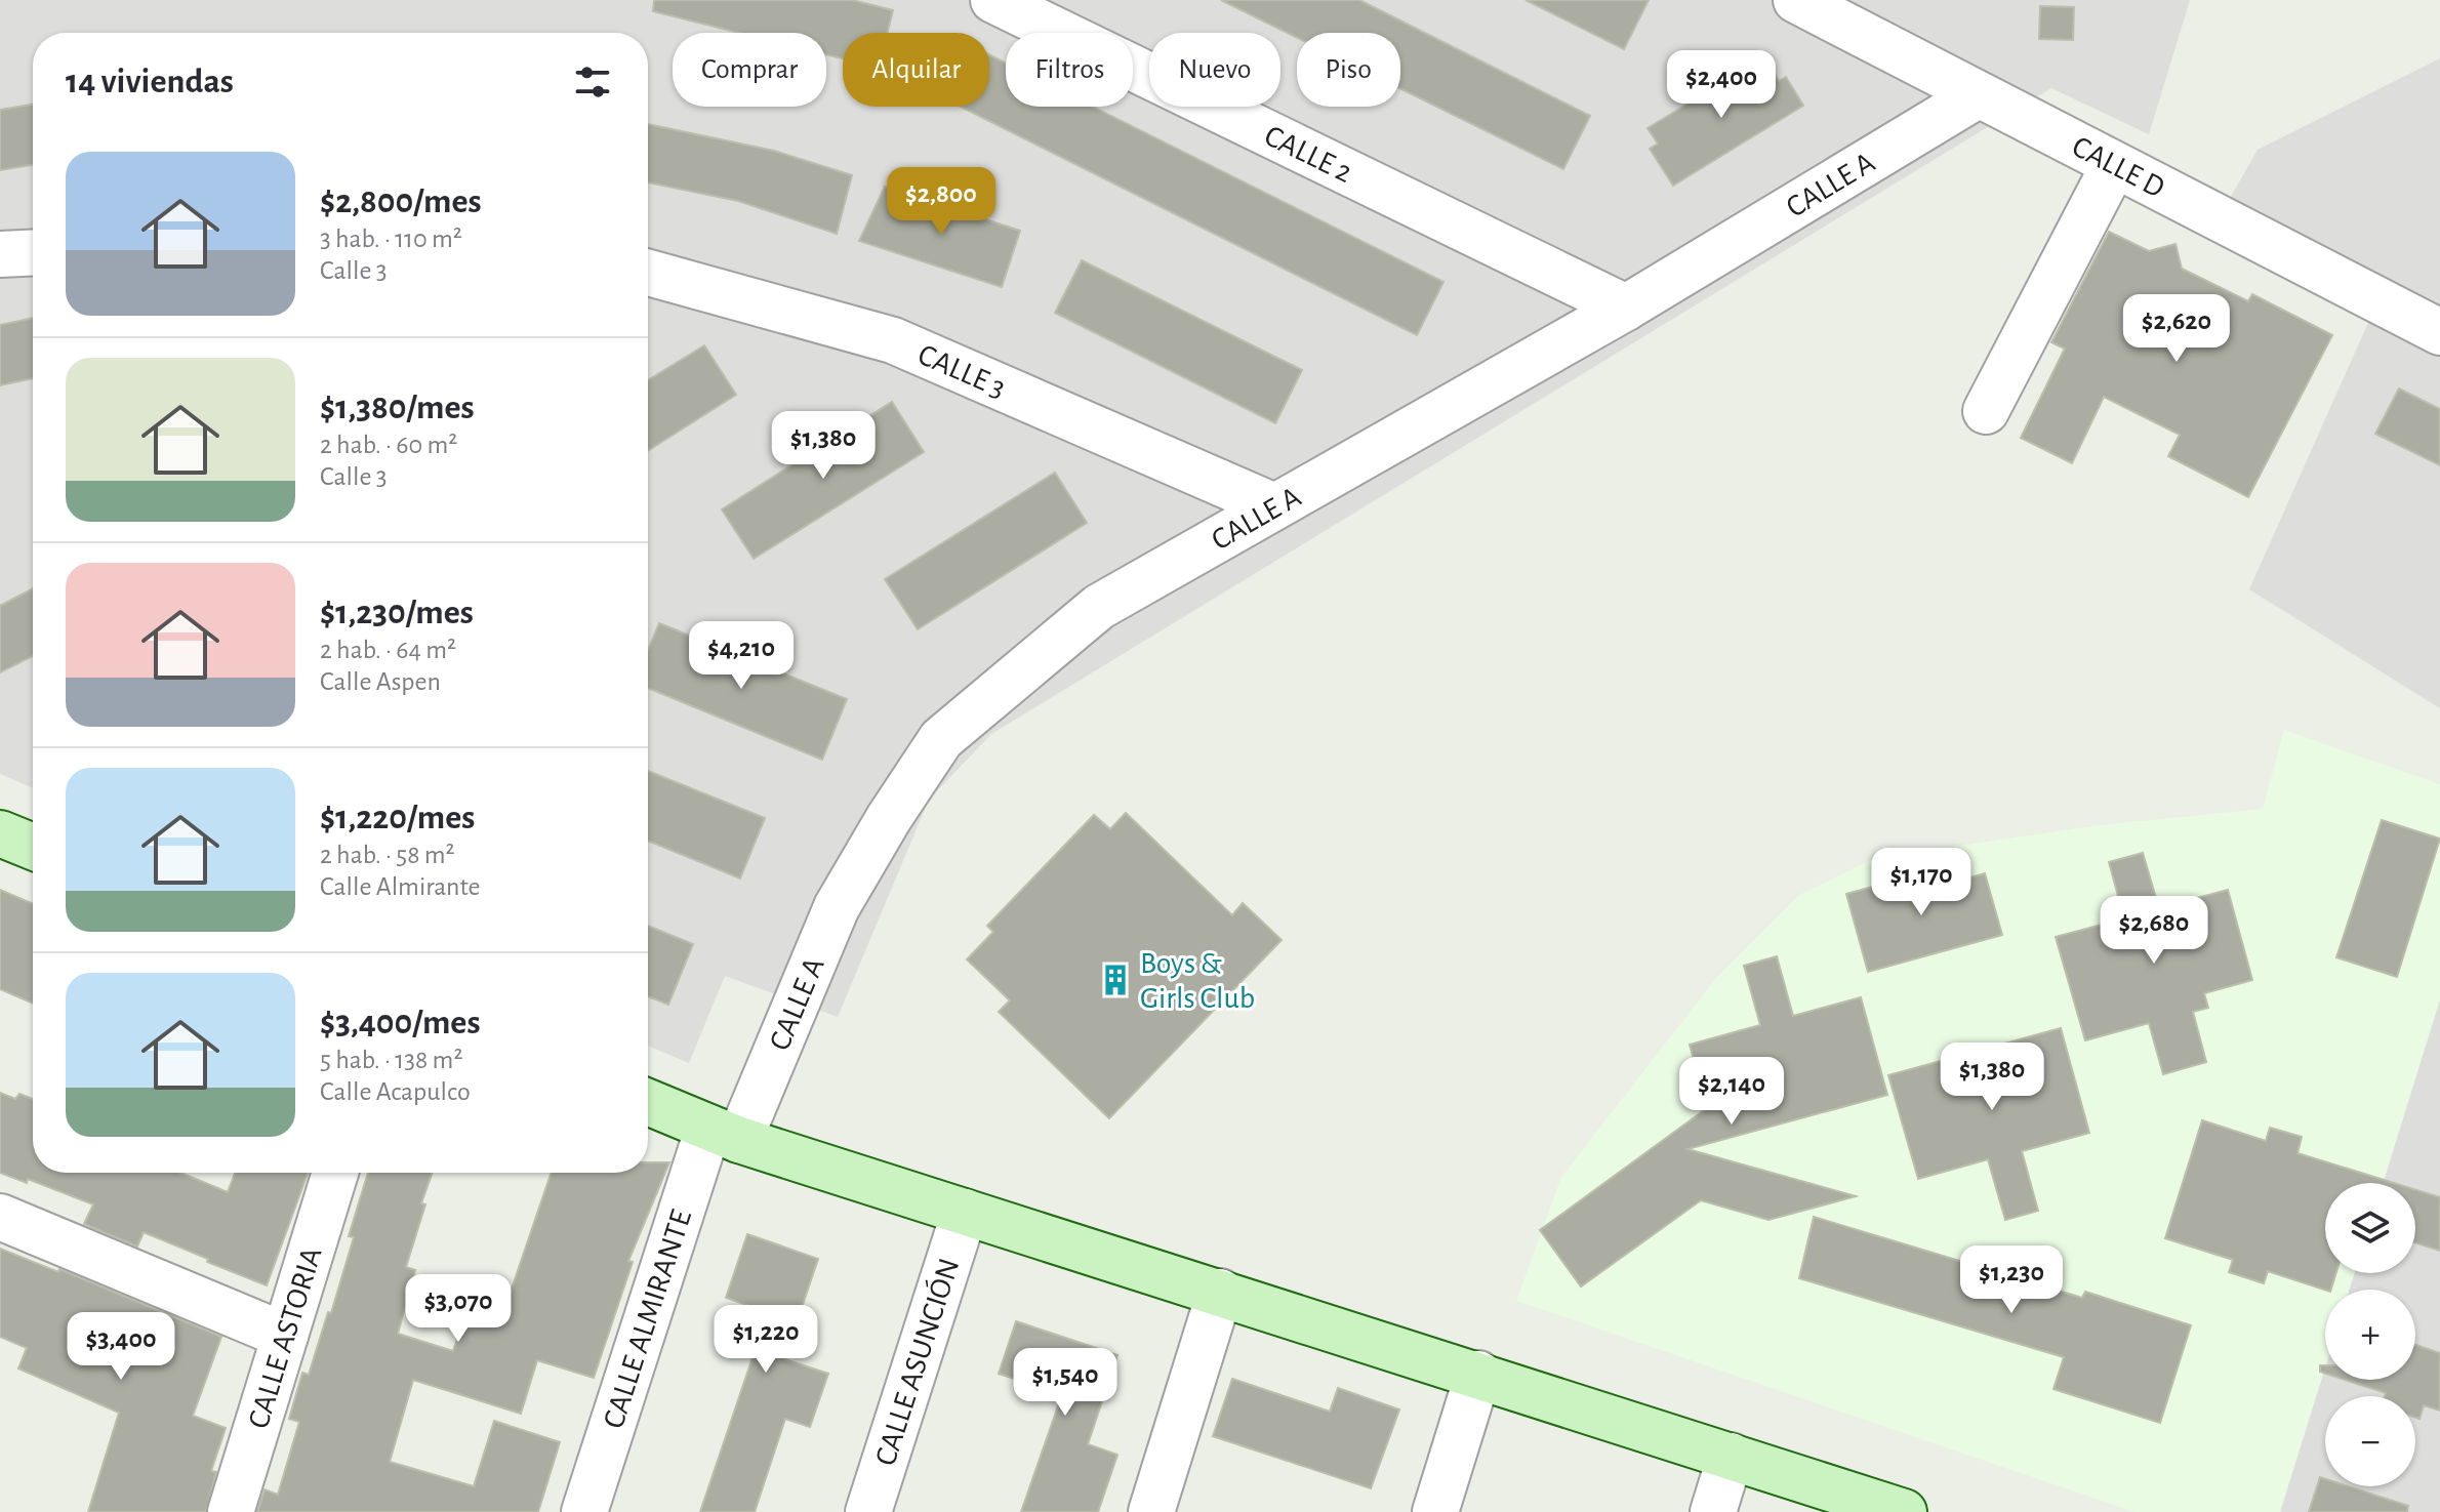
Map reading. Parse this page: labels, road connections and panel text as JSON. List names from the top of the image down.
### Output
{
  "streets": {
    "street": [
      "CALLE 2",
      "CALLE D",
      "CALLE A",
      "CALLE 3",
      "CALLE ALMIRANTE",
      "CALLE ASTORIA",
      "CALLE ASUNCIÓN"
    ]
  },
  "crossings": [
    ["CALLE 2", "CALLE A"],
    ["CALLE D", "CALLE A"],
    ["CALLE A", "CALLE 3"],
    ["CALLE A", "CALLE ALMIRANTE"]
  ],
  "places": {
    "building": ["Boys & Girls Club"]
  },
  "page": {
    "chip": [
      "Comprar",
      "Alquilar",
      "Filtros",
      "Nuevo",
      "Piso"
    ],
    "heading": "14 viviendas",
    "price": [
      "$2,400",
      "$2,800",
      "$2,620",
      "$1,380",
      "$4,210",
      "$1,170",
      "$2,680",
      "$1,380",
      "$2,140",
      "$1,230",
      "$3,070",
      "$1,220",
      "$3,400",
      "$1,540"
    ],
    "list": [
      {
        "name": "$2,800/mes",
        "note": "3 hab. · 110 m² · Calle 3"
      },
      {
        "name": "$1,380/mes",
        "note": "2 hab. · 60 m² · Calle 3"
      },
      {
        "name": "$1,230/mes",
        "note": "2 hab. · 64 m² · Calle Aspen"
      },
      {
        "name": "$1,220/mes",
        "note": "2 hab. · 58 m² · Calle Almirante"
      },
      {
        "name": "$3,400/mes",
        "note": "5 hab. · 138 m² · Calle Acapulco"
      }
    ],
    "map_buttons": ["+", "−"]
  }
}
